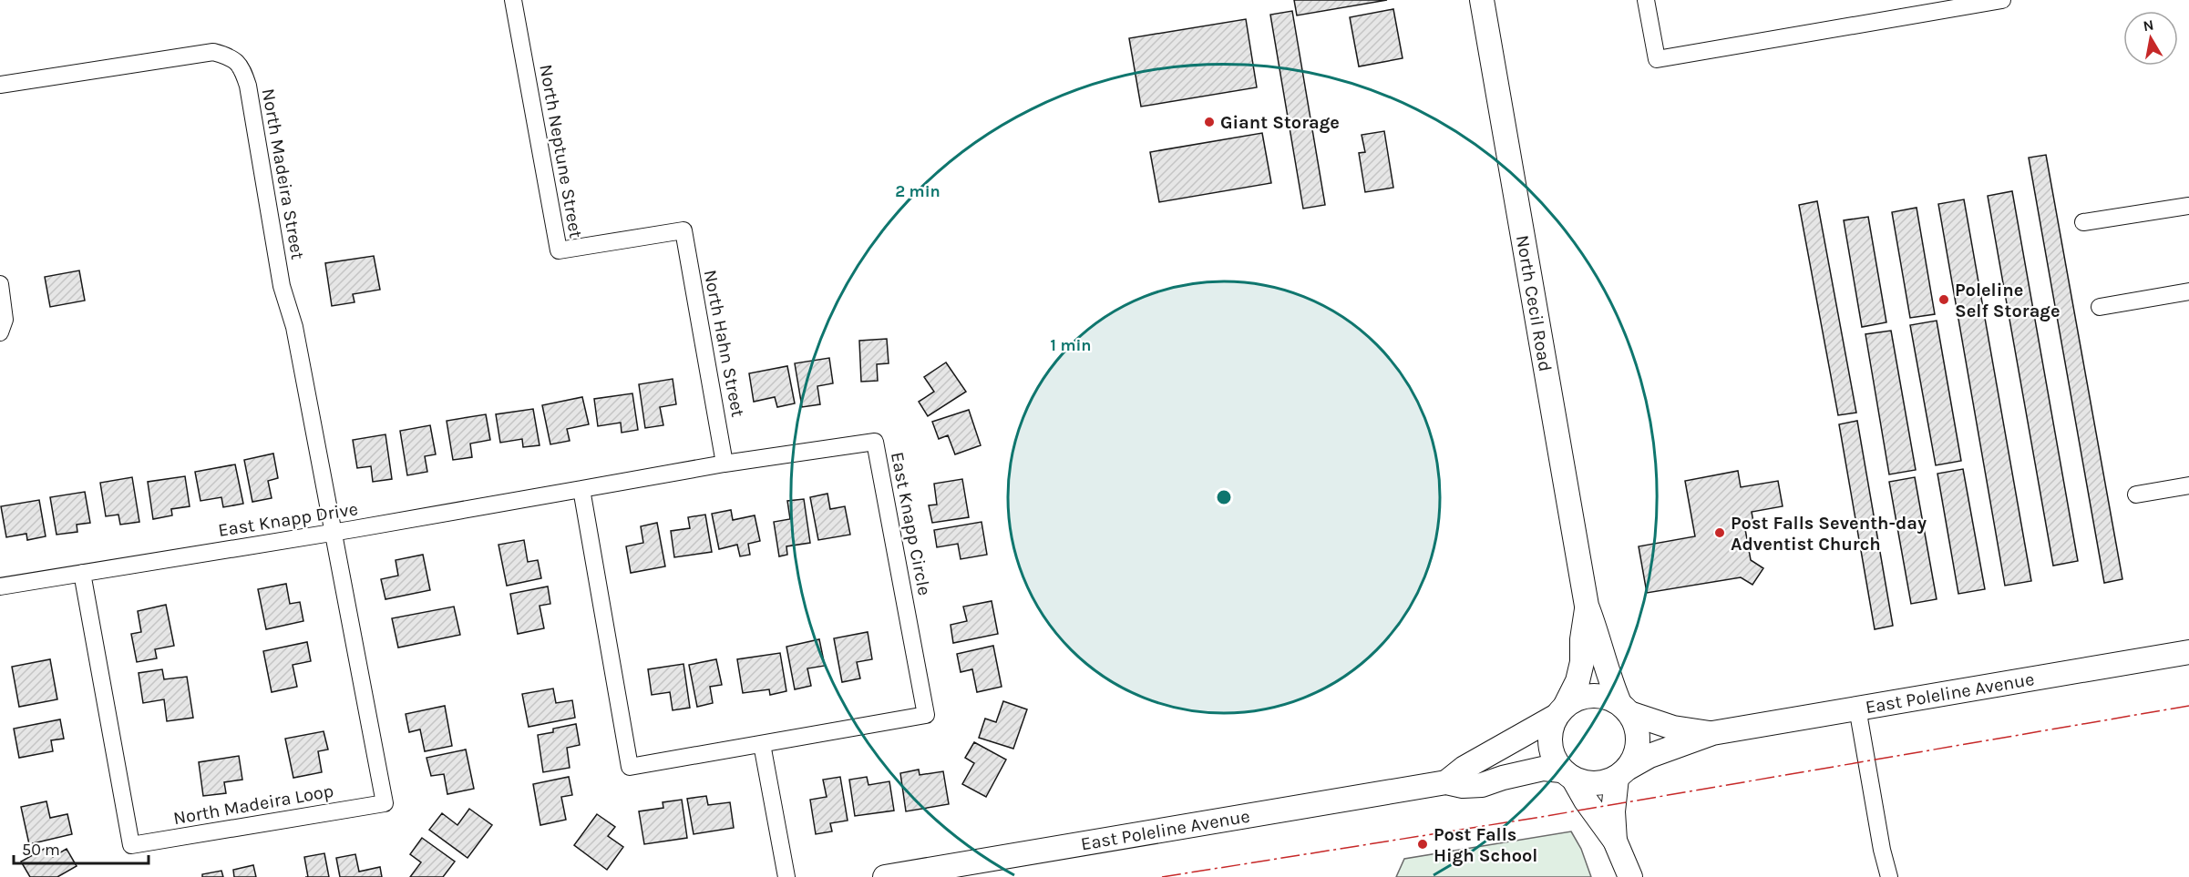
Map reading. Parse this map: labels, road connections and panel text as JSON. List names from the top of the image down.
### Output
{
  "streets": {
    "main road": ["North Cecil Road", "East Poleline Avenue"],
    "street": [
      "North Neptune Street",
      "North Madeira Street",
      "North Hahn Street",
      "East Knapp Drive",
      "East Knapp Circle",
      "North Madeira Loop"
    ]
  },
  "crossings": [
    ["North Neptune Street", "North Hahn Street"],
    ["North Madeira Street", "East Knapp Drive"],
    ["North Madeira Street", "North Madeira Loop"],
    ["North Cecil Road", "East Poleline Avenue"],
    ["North Hahn Street", "East Knapp Circle"],
    ["East Knapp Drive", "East Knapp Circle"],
    ["East Knapp Drive", "North Madeira Loop"]
  ],
  "places": [
    "Giant Storage",
    "Poleline Self Storage",
    "Post Falls Seventh-day Adventist Church",
    "Post Falls High School"
  ],
  "scale_bar": "50 m",
  "north": "top",
  "rings": ["2 min", "1 min"]
}
